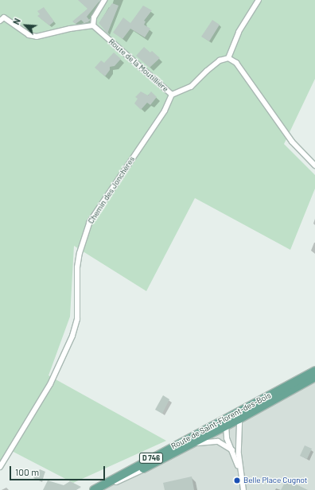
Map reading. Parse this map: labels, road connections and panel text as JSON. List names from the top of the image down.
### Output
{
  "streets": {
    "main road": ["Route de Saint-Florent-des-Bois", "D 746"],
    "street": ["Route de la Moutillière", "Chemin des Jonchères"]
  },
  "crossings": [
    ["Route de la Moutillière", "Chemin des Jonchères"]
  ],
  "places": ["Belle Place Cugnot"],
  "scale_bar": "100 m",
  "north": "top left"
}
